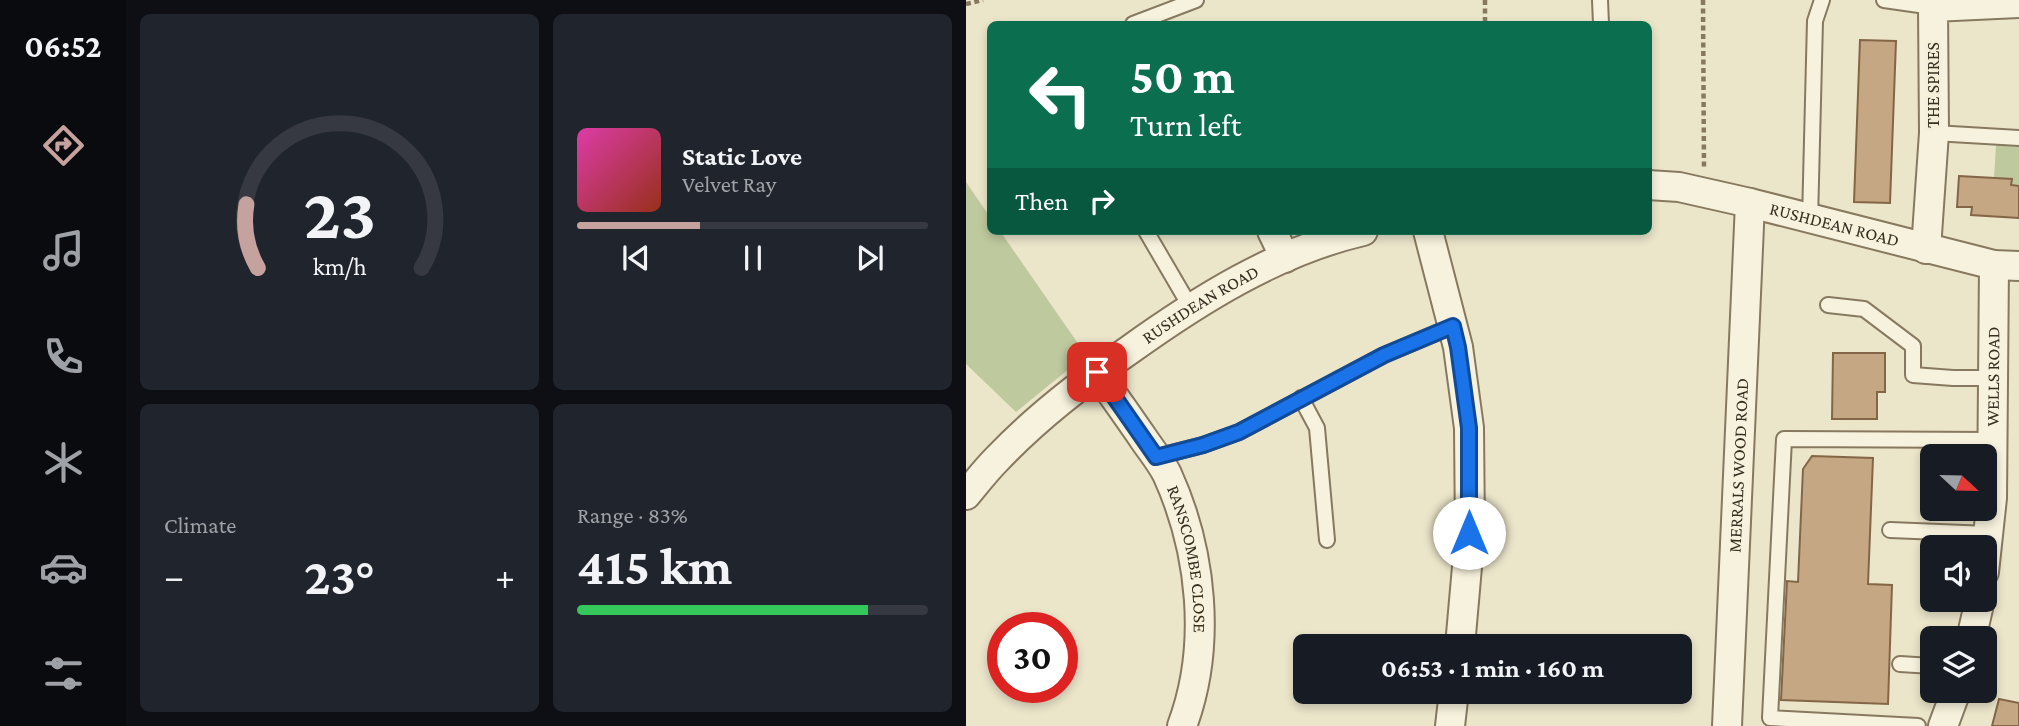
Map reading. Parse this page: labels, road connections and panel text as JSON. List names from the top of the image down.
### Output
{
  "streets": {
    "street": [
      "THE SPIRES",
      "RUSHDEAN ROAD",
      "WELLS ROAD",
      "MERRALS WOOD ROAD",
      "RANSCOMBE CLOSE"
    ]
  },
  "crossings": [
    ["THE SPIRES", "RUSHDEAN ROAD"],
    ["RUSHDEAN ROAD", "WELLS ROAD"],
    ["RUSHDEAN ROAD", "MERRALS WOOD ROAD"],
    ["RUSHDEAN ROAD", "RANSCOMBE CLOSE"]
  ],
  "north": "right",
  "page": {
    "tabs": "06:52",
    "turn": ["50 m", "Turn left"],
    "song": ["Static Love", "Velvet Ray"],
    "then": "Then",
    "tile": [
      "Climate",
      ["Range · 83%", "415 km"]
    ],
    "heat": ["−", "23°", "+"],
    "limit": "30",
    "trip": "06:53 · 1 min · 160 m",
    "gauge": ["23", "km/h"]
  }
}
